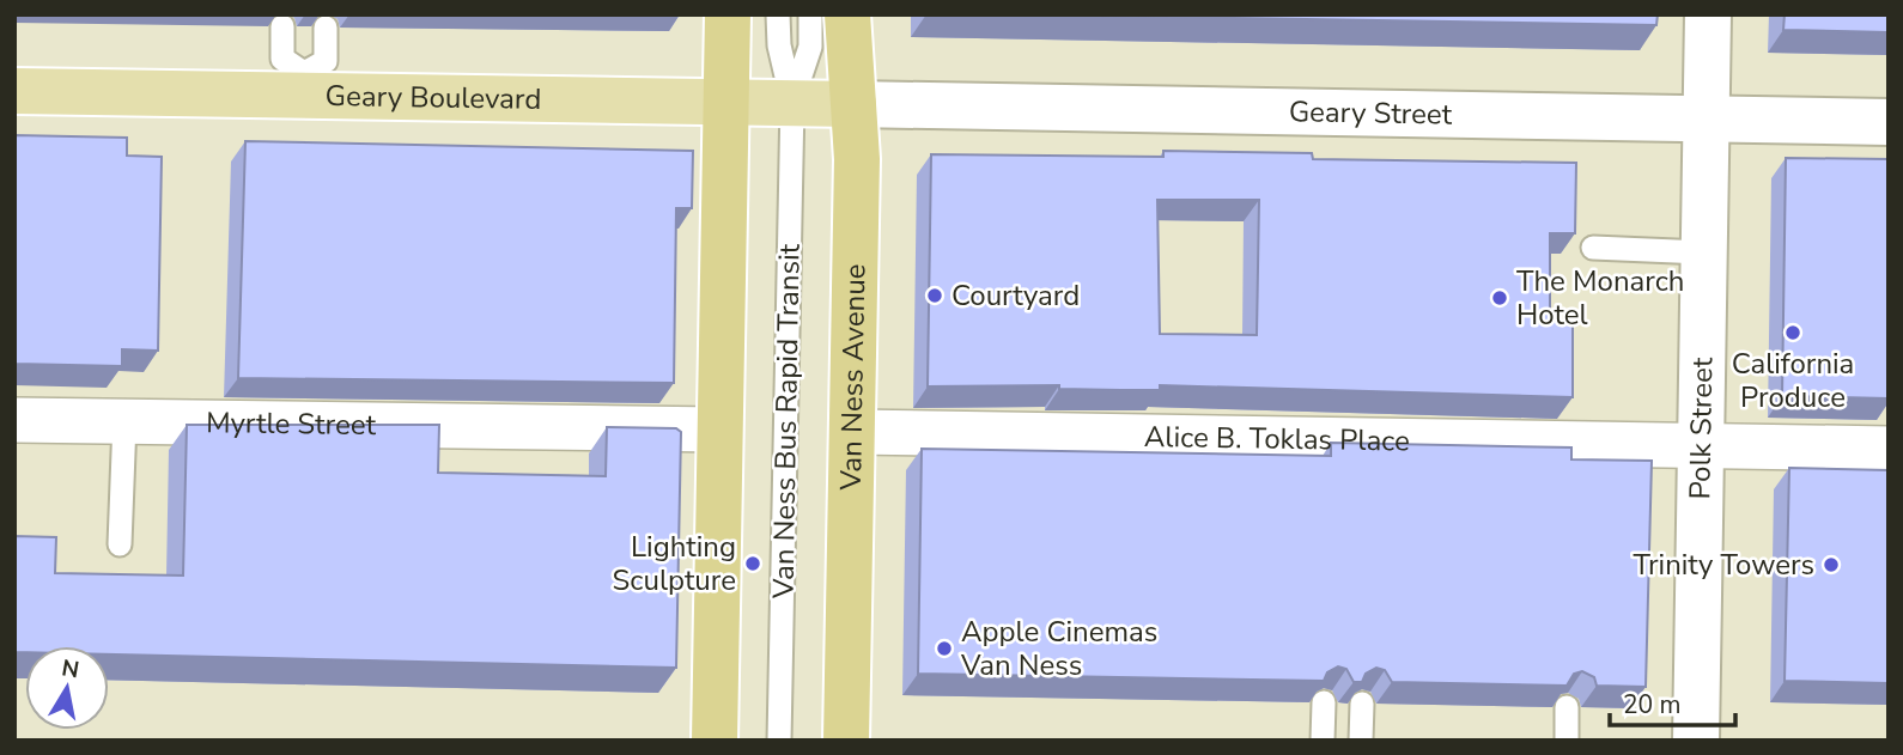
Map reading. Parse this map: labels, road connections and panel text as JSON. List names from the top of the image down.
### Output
{
  "streets": {
    "highway": ["Van Ness Avenue"],
    "main road": ["Geary Boulevard", "Geary Street", "Polk Street"],
    "street": ["Myrtle Street", "Alice B. Toklas Place"],
    "lane": ["Van Ness Bus Rapid Transit"]
  },
  "crossings": [
    ["Geary Boulevard", "Geary Street"],
    ["Geary Boulevard", "Van Ness Avenue"],
    ["Geary Boulevard", "Van Ness Bus Rapid Transit"],
    ["Geary Street", "Van Ness Avenue"],
    ["Geary Street", "Polk Street"],
    ["Van Ness Avenue", "Alice B. Toklas Place"],
    ["Polk Street", "Alice B. Toklas Place"]
  ],
  "places": [
    "Courtyard",
    "The Monarch Hotel",
    "California Produce",
    "Lighting Sculpture",
    "Trinity Towers",
    "Apple Cinemas Van Ness"
  ],
  "scale_bar": "20 m",
  "north": "top"
}
